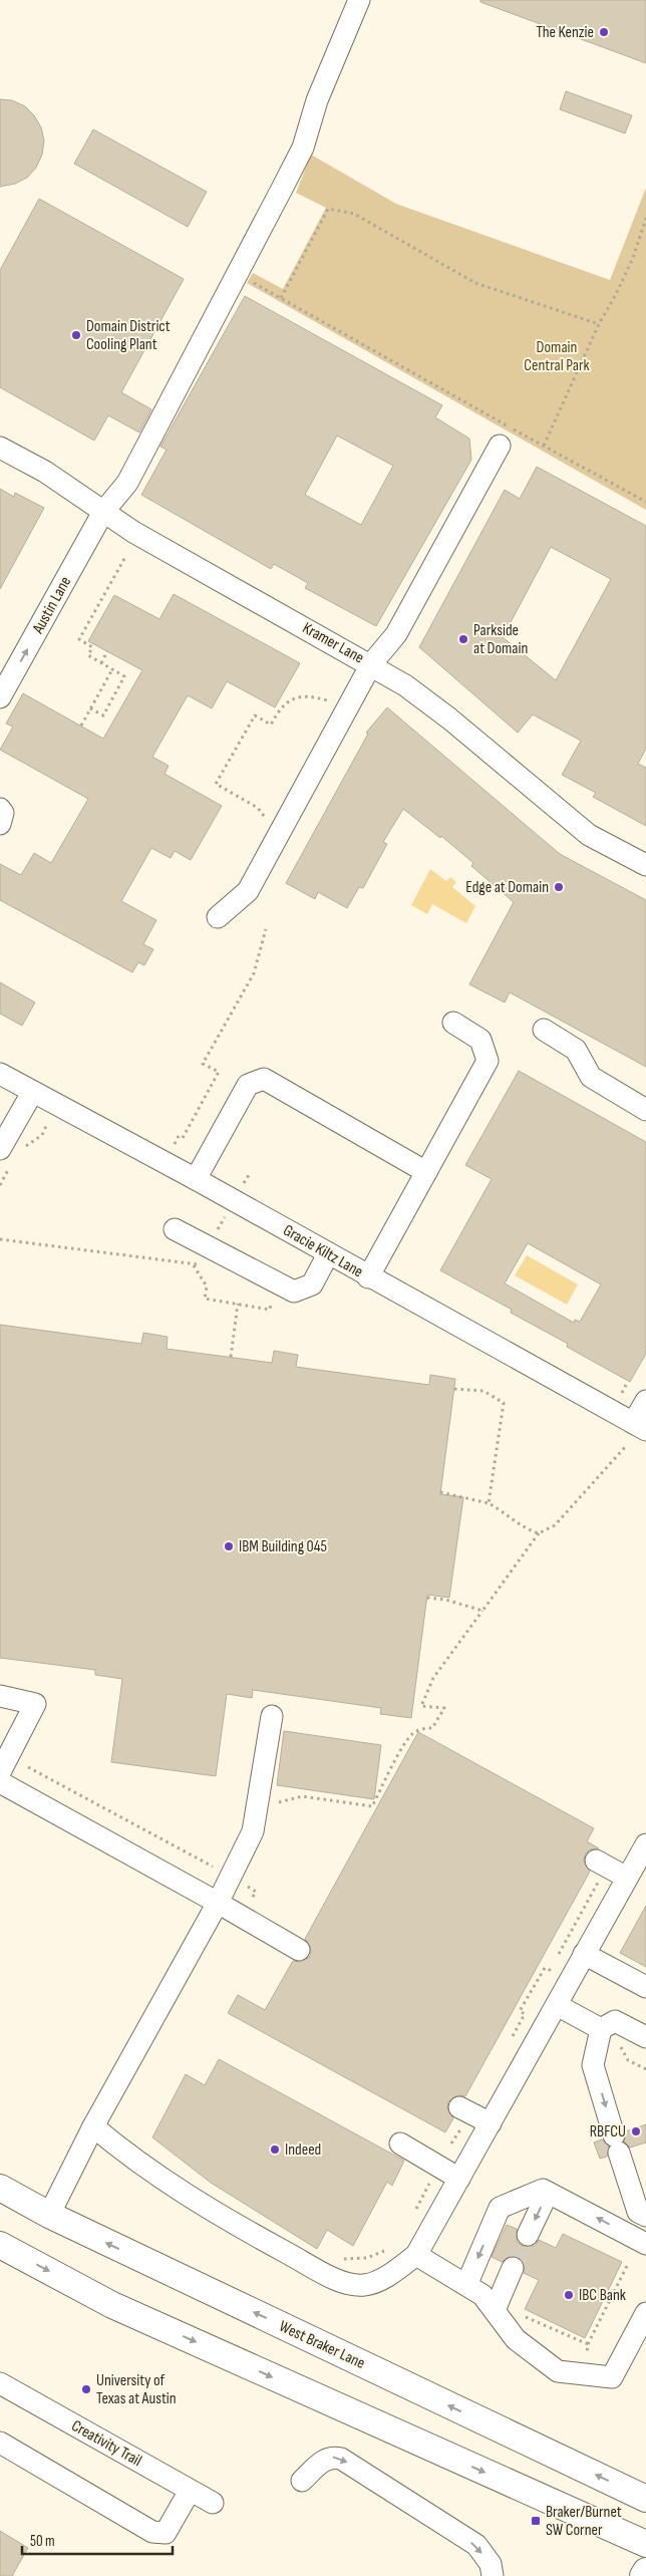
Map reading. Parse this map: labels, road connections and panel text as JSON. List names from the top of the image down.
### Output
{
  "streets": {
    "main road": ["West Braker Lane"],
    "street": [
      "Austin Lane",
      "Kramer Lane",
      "Gracie Kiltz Lane",
      "Creativity Trail"
    ]
  },
  "crossings": [
    ["Austin Lane", "Kramer Lane"]
  ],
  "parks": ["Domain Central Park"],
  "places": {
    "other": [
      "The Kenzie",
      "Domain District Cooling Plant",
      "Parkside at Domain",
      "Edge at Domain",
      "IBM Building 045",
      "RBFCU",
      "Indeed",
      "IBC Bank",
      "University of Texas at Austin"
    ],
    "transit": ["Braker/Burnet SW Corner"]
  },
  "scale_bar": "50 m"
}
